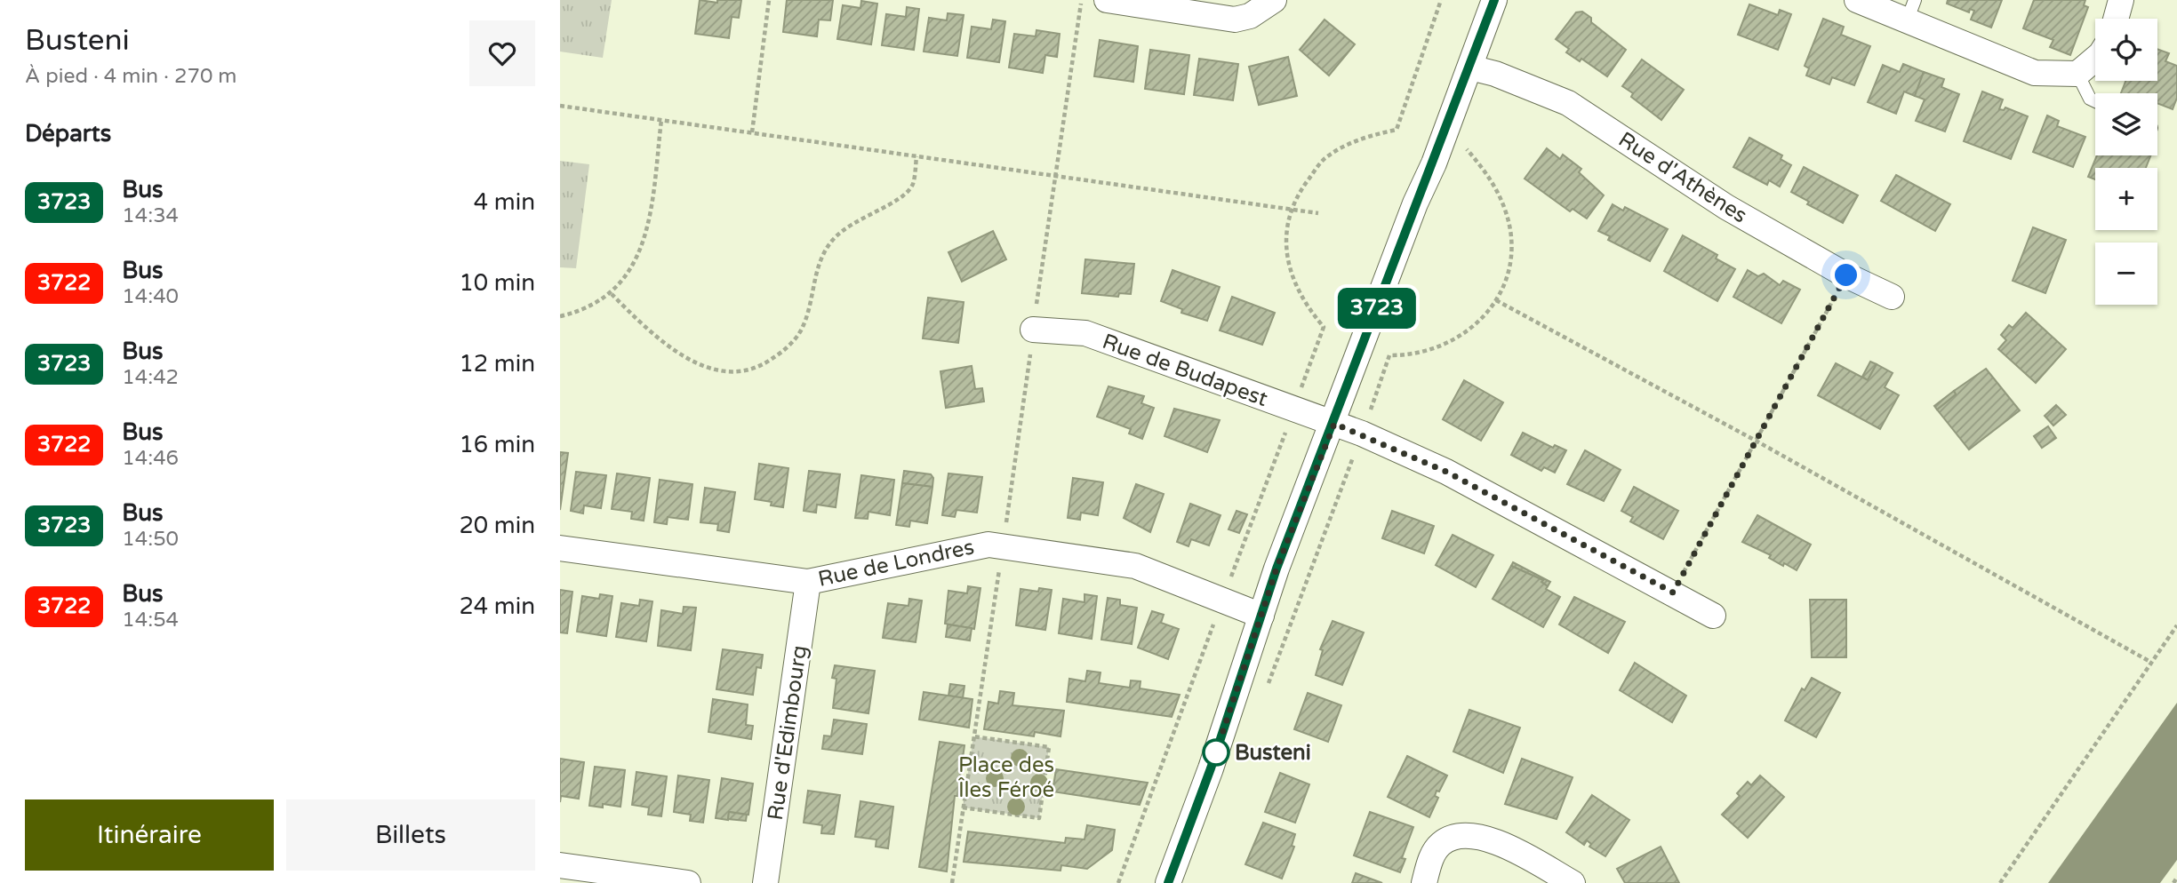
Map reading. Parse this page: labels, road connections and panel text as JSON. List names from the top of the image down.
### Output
{
  "streets": {
    "street": [
      "Rue d'Athènes",
      "Rue de Budapest",
      "Rue de Londres",
      "Rue d'Edimbourg"
    ]
  },
  "crossings": [
    ["Rue de Londres", "Rue d'Edimbourg"]
  ],
  "parks": ["Place des Îles Féroé"],
  "places": ["Busteni"],
  "lines": ["bus line 3723"],
  "page": {
    "heading": [
      ["Busteni", "À pied · 4 min · 270 m"],
      "Départs"
    ],
    "on_map": "3723",
    "map_buttons": ["+", "−"],
    "list": [
      {
        "mark": "3723",
        "name": "Bus",
        "note": "14:34",
        "value": "4 min"
      },
      {
        "mark": "3722",
        "name": "Bus",
        "note": "14:40",
        "value": "10 min"
      },
      {
        "mark": "3723",
        "name": "Bus",
        "note": "14:42",
        "value": "12 min"
      },
      {
        "mark": "3722",
        "name": "Bus",
        "note": "14:46",
        "value": "16 min"
      },
      {
        "mark": "3723",
        "name": "Bus",
        "note": "14:50",
        "value": "20 min"
      },
      {
        "mark": "3722",
        "name": "Bus",
        "note": "14:54",
        "value": "24 min"
      }
    ],
    "buttons": ["Itinéraire", "Billets"]
  }
}
